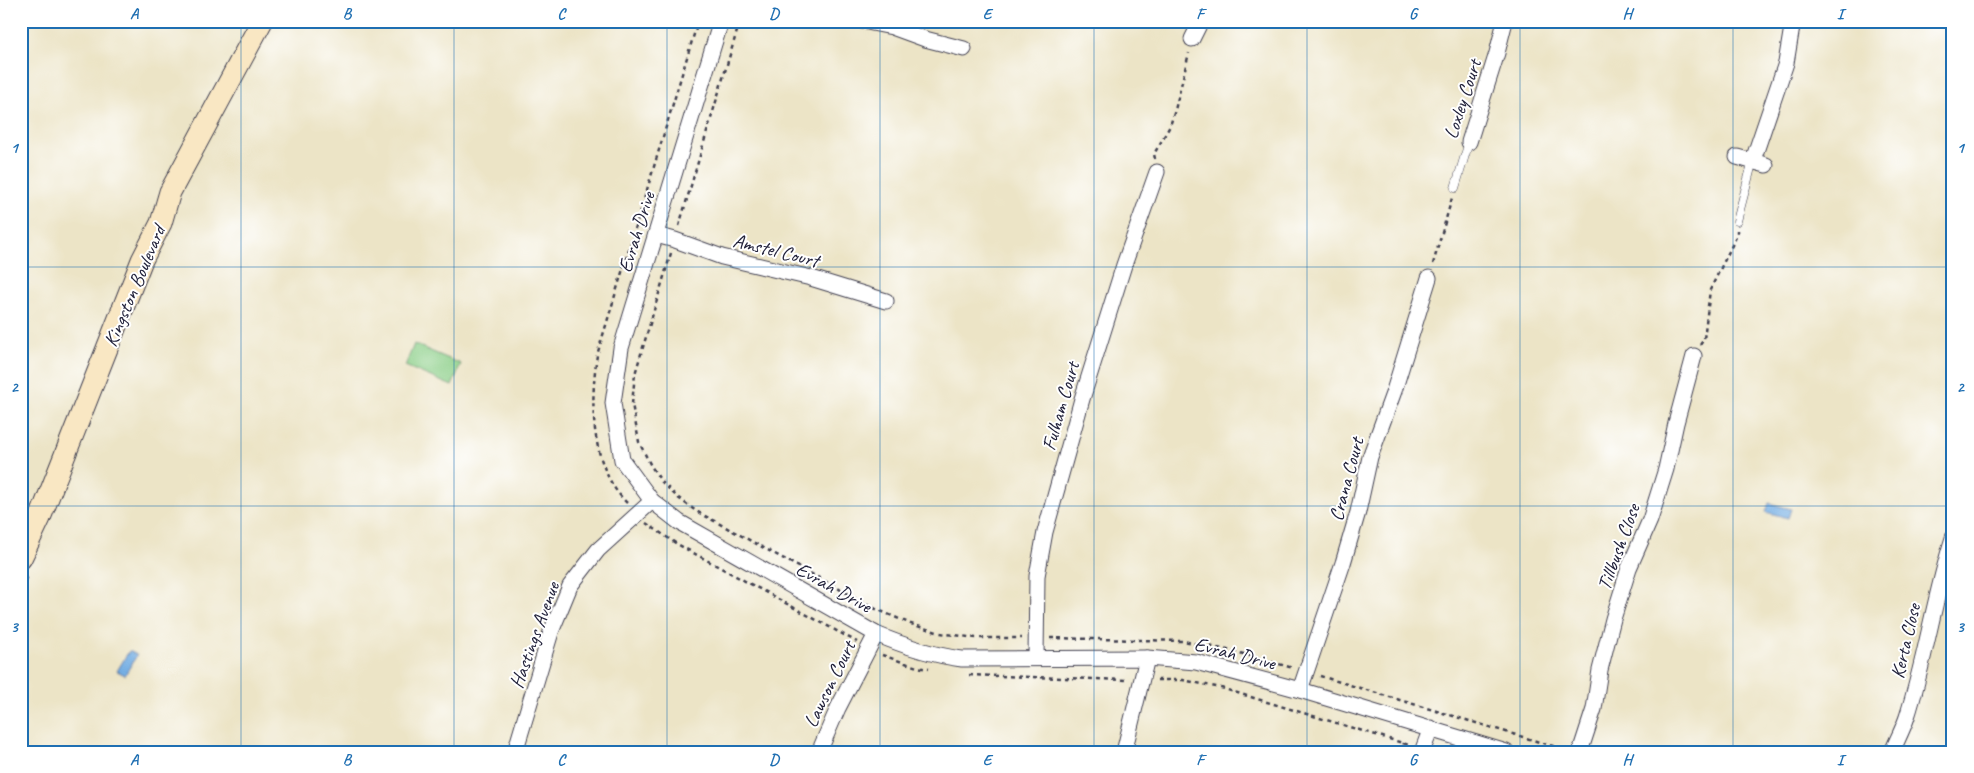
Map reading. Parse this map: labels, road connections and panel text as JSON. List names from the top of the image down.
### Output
{
  "streets": {
    "street": [
      "Loxley Court",
      "Evrah Drive",
      "Amstel Court",
      "Kingston Boulevard",
      "Fulham Court",
      "Crana Court",
      "Tillbush Close",
      "Hastings Avenue",
      "Kerta Close",
      "Lawson Court"
    ]
  },
  "crossings": [
    ["Evrah Drive", "Amstel Court"],
    ["Evrah Drive", "Fulham Court"],
    ["Evrah Drive", "Crana Court"],
    ["Evrah Drive", "Hastings Avenue"],
    ["Evrah Drive", "Lawson Court"]
  ],
  "grid": {
    "columns": [
      "A",
      "B",
      "C",
      "D",
      "E",
      "F",
      "G",
      "H",
      "I"
    ],
    "rows": ["1", "2", "3"]
  }
}
